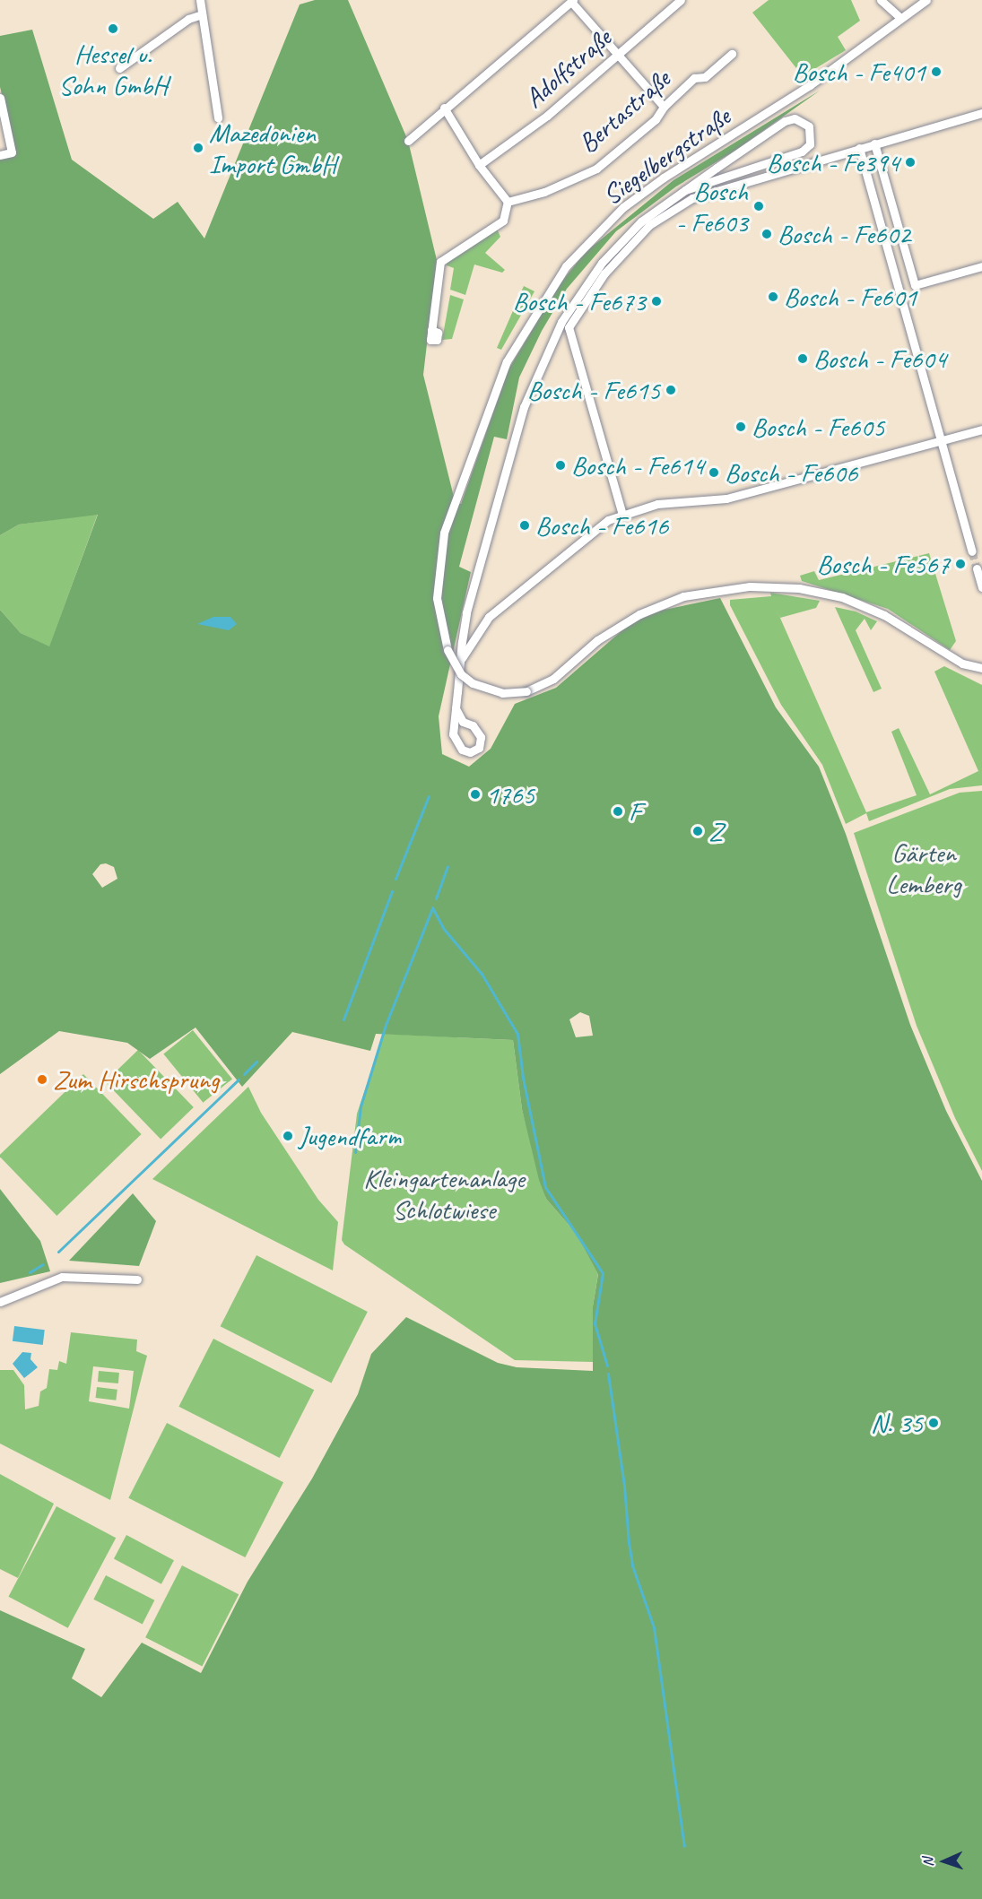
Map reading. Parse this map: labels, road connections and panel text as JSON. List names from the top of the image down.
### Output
{
  "streets": {
    "street": ["Adolfstraße", "Bertastraße", "Siegelbergstraße"]
  },
  "parks": ["Gärten Lemberg", "Kleingartenanlage Schlotwiese"],
  "places": [
    "Hessel u. Sohn GmbH",
    "Bosch - Fe401",
    "Mazedonien Import GmbH",
    "Bosch - Fe394",
    "Bosch - Fe603",
    "Bosch - Fe602",
    "Bosch - Fe601",
    "Bosch - Fe673",
    "Bosch - Fe604",
    "Bosch - Fe615",
    "Bosch - Fe605",
    "Bosch - Fe614",
    "Bosch - Fe606",
    "Bosch - Fe616",
    "Bosch - Fe567",
    "1765",
    "F",
    "Z",
    "Zum Hirschsprung",
    "Jugendfarm",
    "N. 35"
  ],
  "north": "left"
}
